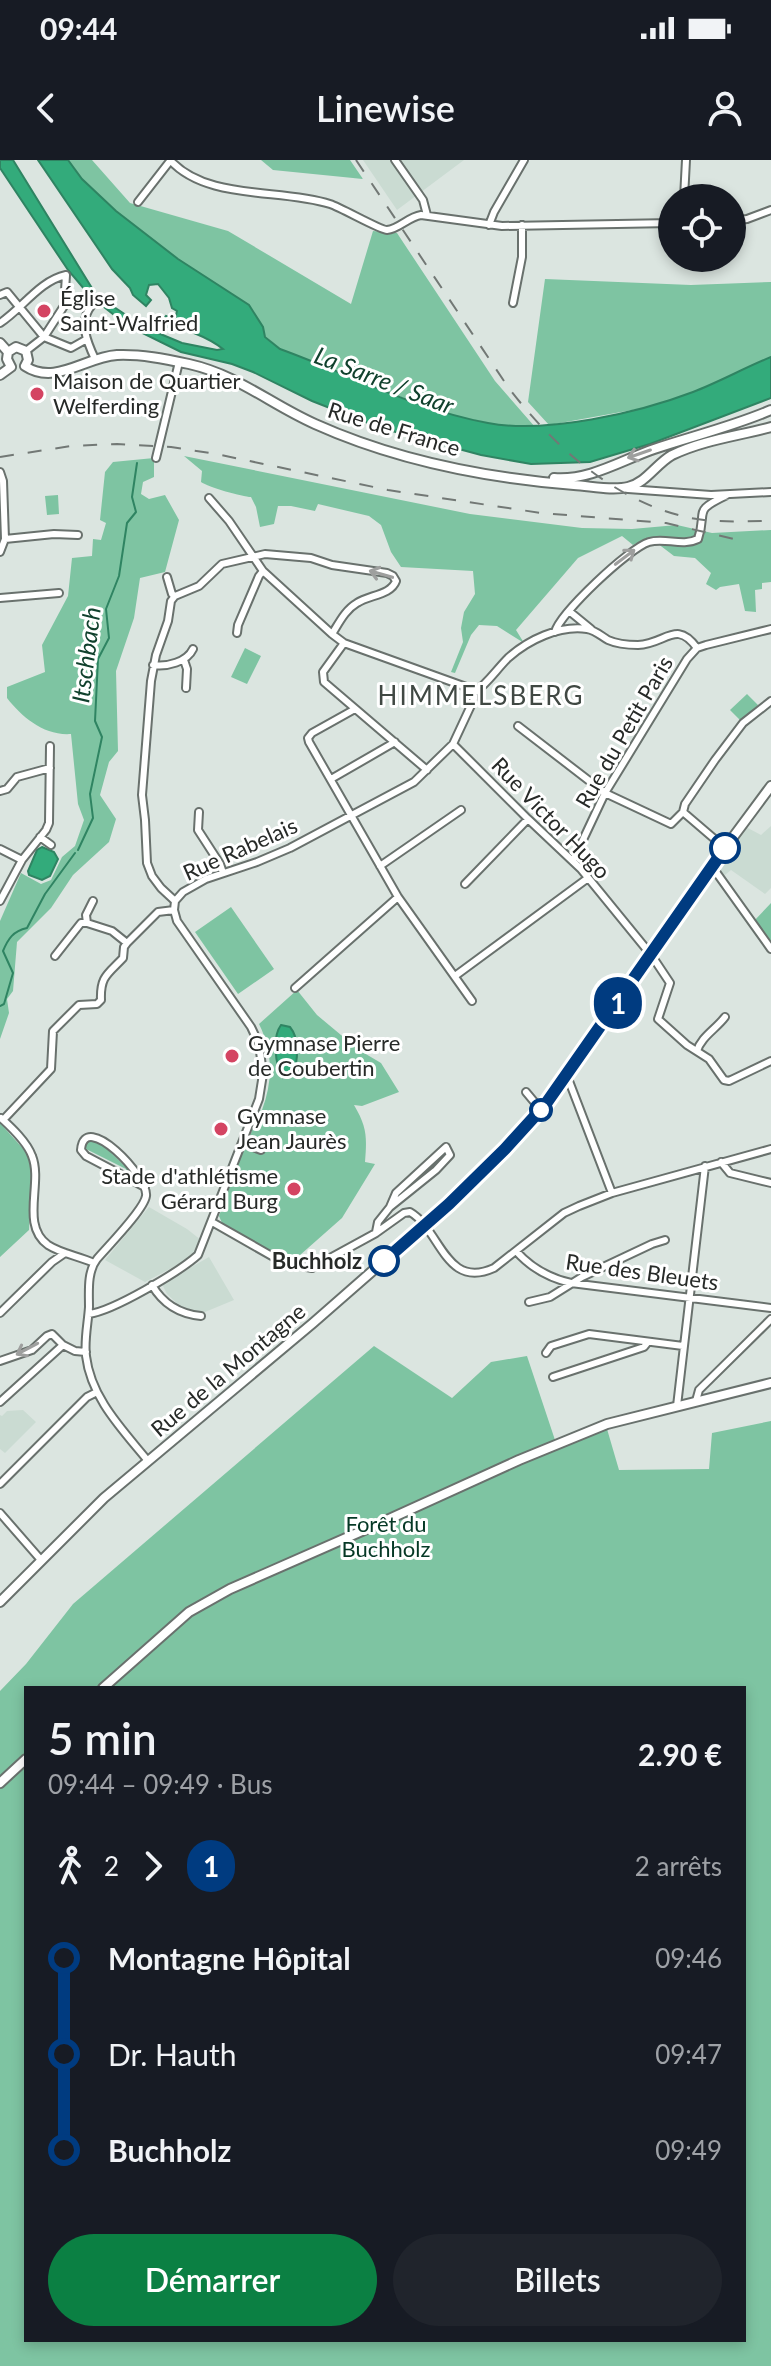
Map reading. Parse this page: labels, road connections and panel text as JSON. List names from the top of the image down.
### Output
{
  "streets": {
    "main road": ["Rue de France", "Rue de la Montagne"],
    "street": [
      "Rue du Petit Paris",
      "Rue Victor Hugo",
      "Rue Rabelais",
      "Rue des Bleuets"
    ]
  },
  "crossings": [
    ["Rue du Petit Paris", "Rue Victor Hugo"],
    ["Rue Victor Hugo", "Rue Rabelais"],
    ["Rue Victor Hugo", "Rue de la Montagne"]
  ],
  "districts": ["HIMMELSBERG"],
  "water": ["La Sarre / Saar", "Itschbach"],
  "parks": ["Forêt du Buchholz"],
  "places": [
    "Église Saint-Walfried",
    "Maison de Quartier Welferding",
    "Gymnase Pierre de Coubertin",
    "Gymnase Jean Jaurès",
    "Stade d'athlétisme Gérard Burg",
    "Buchholz"
  ],
  "lines": ["bus line 1"],
  "page": {
    "status": "09:44",
    "header": "Linewise",
    "on_map": "1",
    "heading": ["5 min", "09:44 – 09:49 · Bus", "2.90 €"],
    "legs": ["2", "1", "2 arrêts"],
    "list": [
      {
        "name": "Montagne Hôpital",
        "value": "09:46"
      },
      {
        "name": "Dr. Hauth",
        "value": "09:47"
      },
      {
        "name": "Buchholz",
        "value": "09:49"
      }
    ],
    "buttons": ["Démarrer", "Billets"]
  }
}
